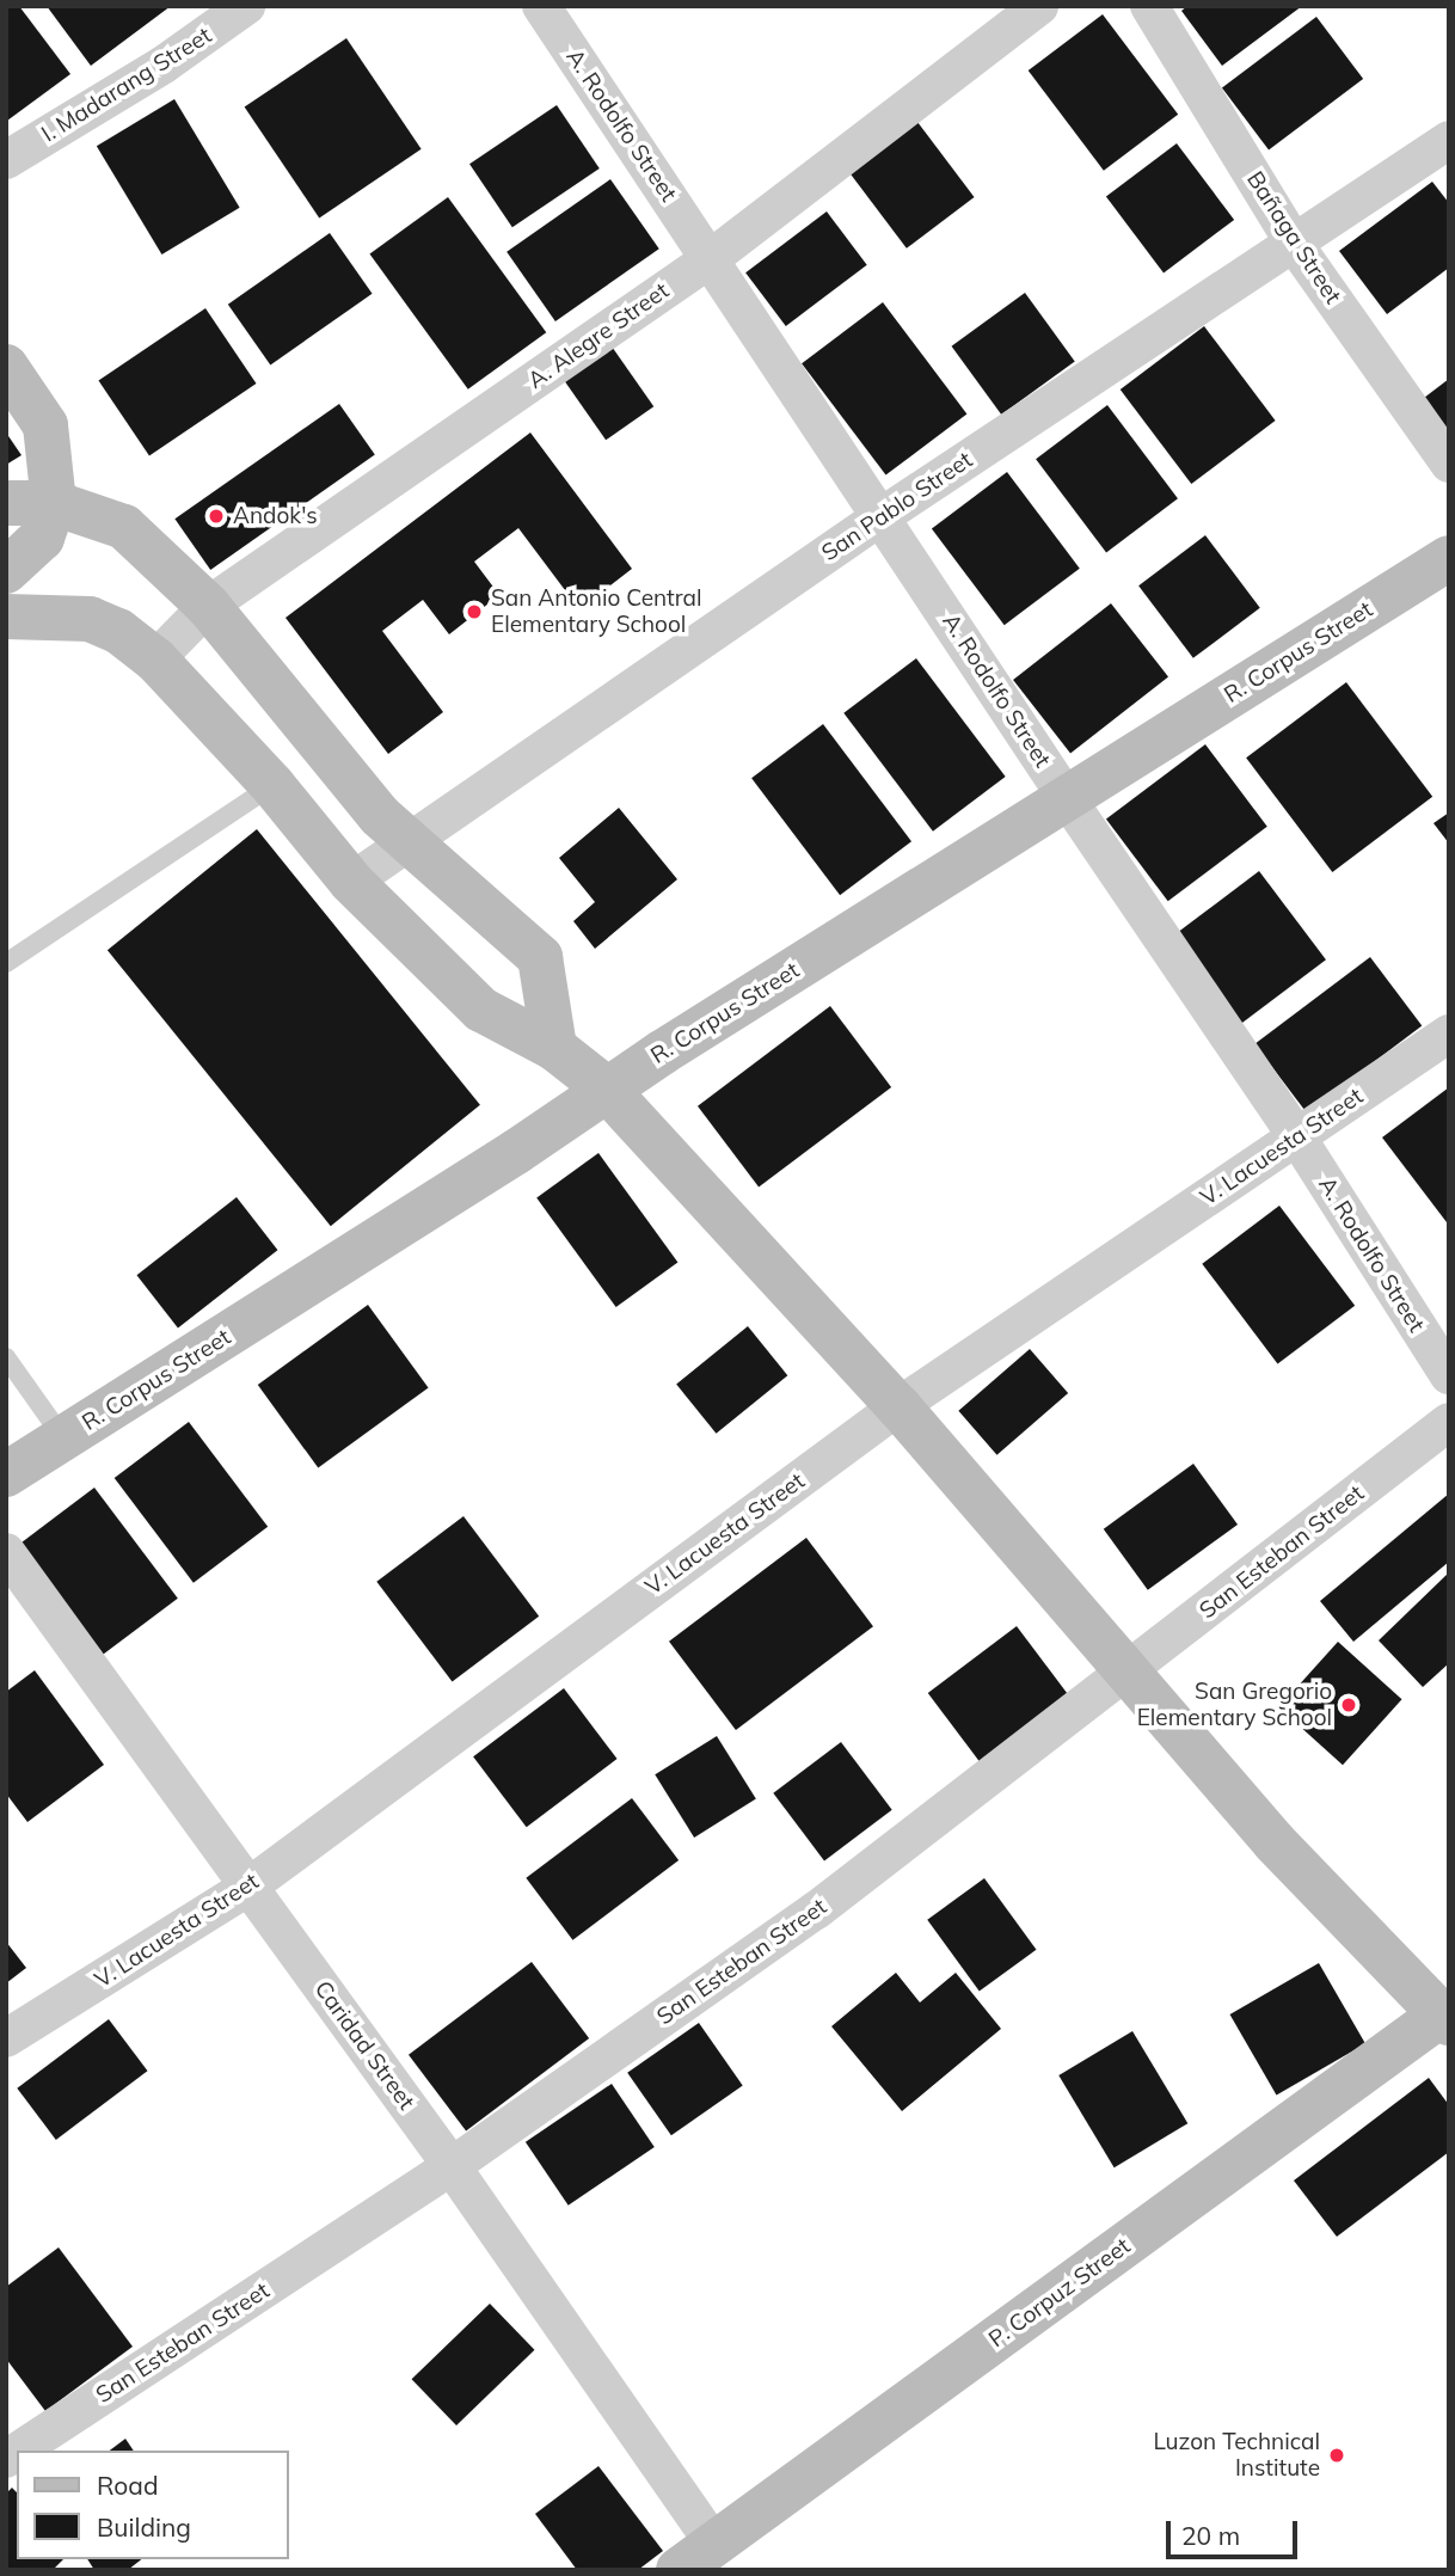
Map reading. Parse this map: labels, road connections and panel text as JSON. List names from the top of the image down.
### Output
{
  "streets": {
    "main road": ["R. Corpus Street", "P. Corpuz Street"],
    "street": [
      "I. Madarang Street",
      "A. Rodolfo Street",
      "Bañaga Street",
      "A. Alegre Street",
      "San Pablo Street",
      "V. Lacuesta Street",
      "San Esteban Street",
      "Caridad Street"
    ]
  },
  "crossings": [
    ["A. Rodolfo Street", "A. Alegre Street"],
    ["A. Rodolfo Street", "San Pablo Street"],
    ["A. Rodolfo Street", "R. Corpus Street"],
    ["A. Rodolfo Street", "V. Lacuesta Street"],
    ["Bañaga Street", "San Pablo Street"],
    ["V. Lacuesta Street", "Caridad Street"],
    ["San Esteban Street", "Caridad Street"],
    ["Caridad Street", "P. Corpuz Street"]
  ],
  "places": [
    "Andok's",
    "San Antonio Central Elementary School",
    "San Gregorio Elementary School",
    "Luzon Technical Institute"
  ],
  "legend": ["Road", "Building"],
  "scale_bar": "20 m"
}
